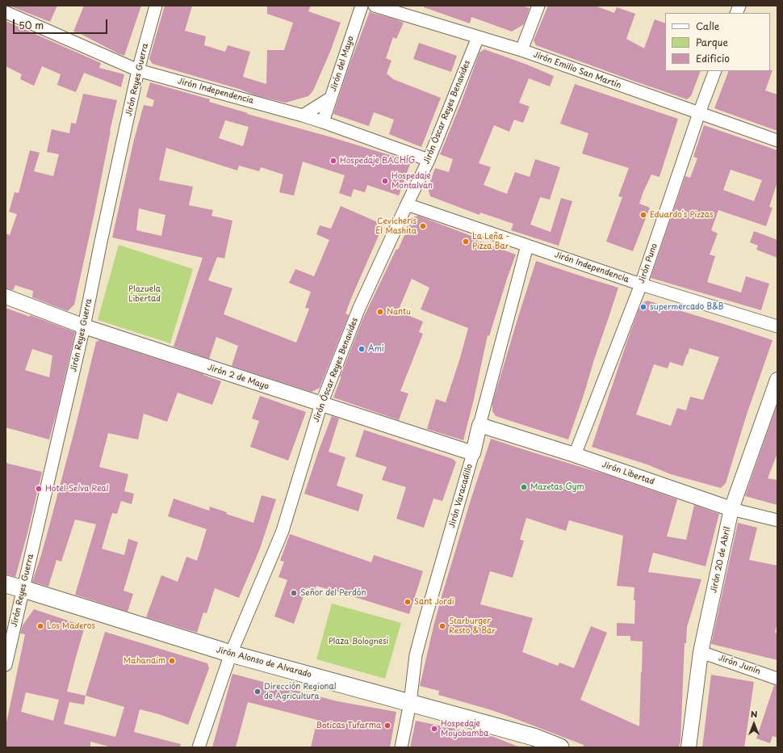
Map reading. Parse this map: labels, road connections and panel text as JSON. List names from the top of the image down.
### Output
{
  "streets": {
    "main road": ["Jirón Alonso de Alvarado"],
    "street": [
      "Jirón del Mayo",
      "Jirón Emilio San Martín",
      "Jirón Reyes Guerra",
      "Jirón Independencia",
      "Jirón Óscar Reyes Benavides",
      "Jirón Puno",
      "Jirón 2 de Mayo",
      "Jirón Libertad",
      "Jirón Varacadillo",
      "Jirón 20 de Abril",
      "Jirón Junín"
    ]
  },
  "crossings": [
    ["Jirón del Mayo", "Jirón Independencia"],
    ["Jirón Emilio San Martín", "Jirón Óscar Reyes Benavides"],
    ["Jirón Emilio San Martín", "Jirón Puno"],
    ["Jirón Reyes Guerra", "Jirón Independencia"],
    ["Jirón Reyes Guerra", "Jirón 2 de Mayo"],
    ["Jirón Reyes Guerra", "Jirón Alonso de Alvarado"],
    ["Jirón Independencia", "Jirón Óscar Reyes Benavides"],
    ["Jirón Independencia", "Jirón Puno"],
    ["Jirón Independencia", "Jirón Varacadillo"],
    ["Jirón Óscar Reyes Benavides", "Jirón 2 de Mayo"],
    ["Jirón Óscar Reyes Benavides", "Jirón Alonso de Alvarado"],
    ["Jirón Puno", "Jirón Libertad"],
    ["Jirón 2 de Mayo", "Jirón Varacadillo"],
    ["Jirón Libertad", "Jirón Varacadillo"],
    ["Jirón Libertad", "Jirón 20 de Abril"],
    ["Jirón Varacadillo", "Jirón Alonso de Alvarado"],
    ["Jirón 20 de Abril", "Jirón Junín"]
  ],
  "parks": ["Plazuela Libertad", "Plaza Bolognesi"],
  "places": [
    "Hospedaje BACHÍG",
    "Hospedaje Montalván",
    "Eduardo's Pizzas",
    "Cevicheris El Mashita",
    "La Leña - Pizza Bar",
    "supermercado B&B",
    "Nantu",
    "Ami",
    "Mazetas Gym",
    "Hotel Selva Real",
    "Señor del Perdón",
    "Sant Jordi",
    "Los Maderos",
    "Starburger Resto & Bar",
    "Mahanaim",
    "Dirección Regional de Agricultura",
    "Boticas Tufarma",
    "Hospedaje Moyobamba"
  ],
  "legend": ["Calle", "Parque", "Edificio"],
  "scale_bar": "50 m",
  "north": "top"
}
